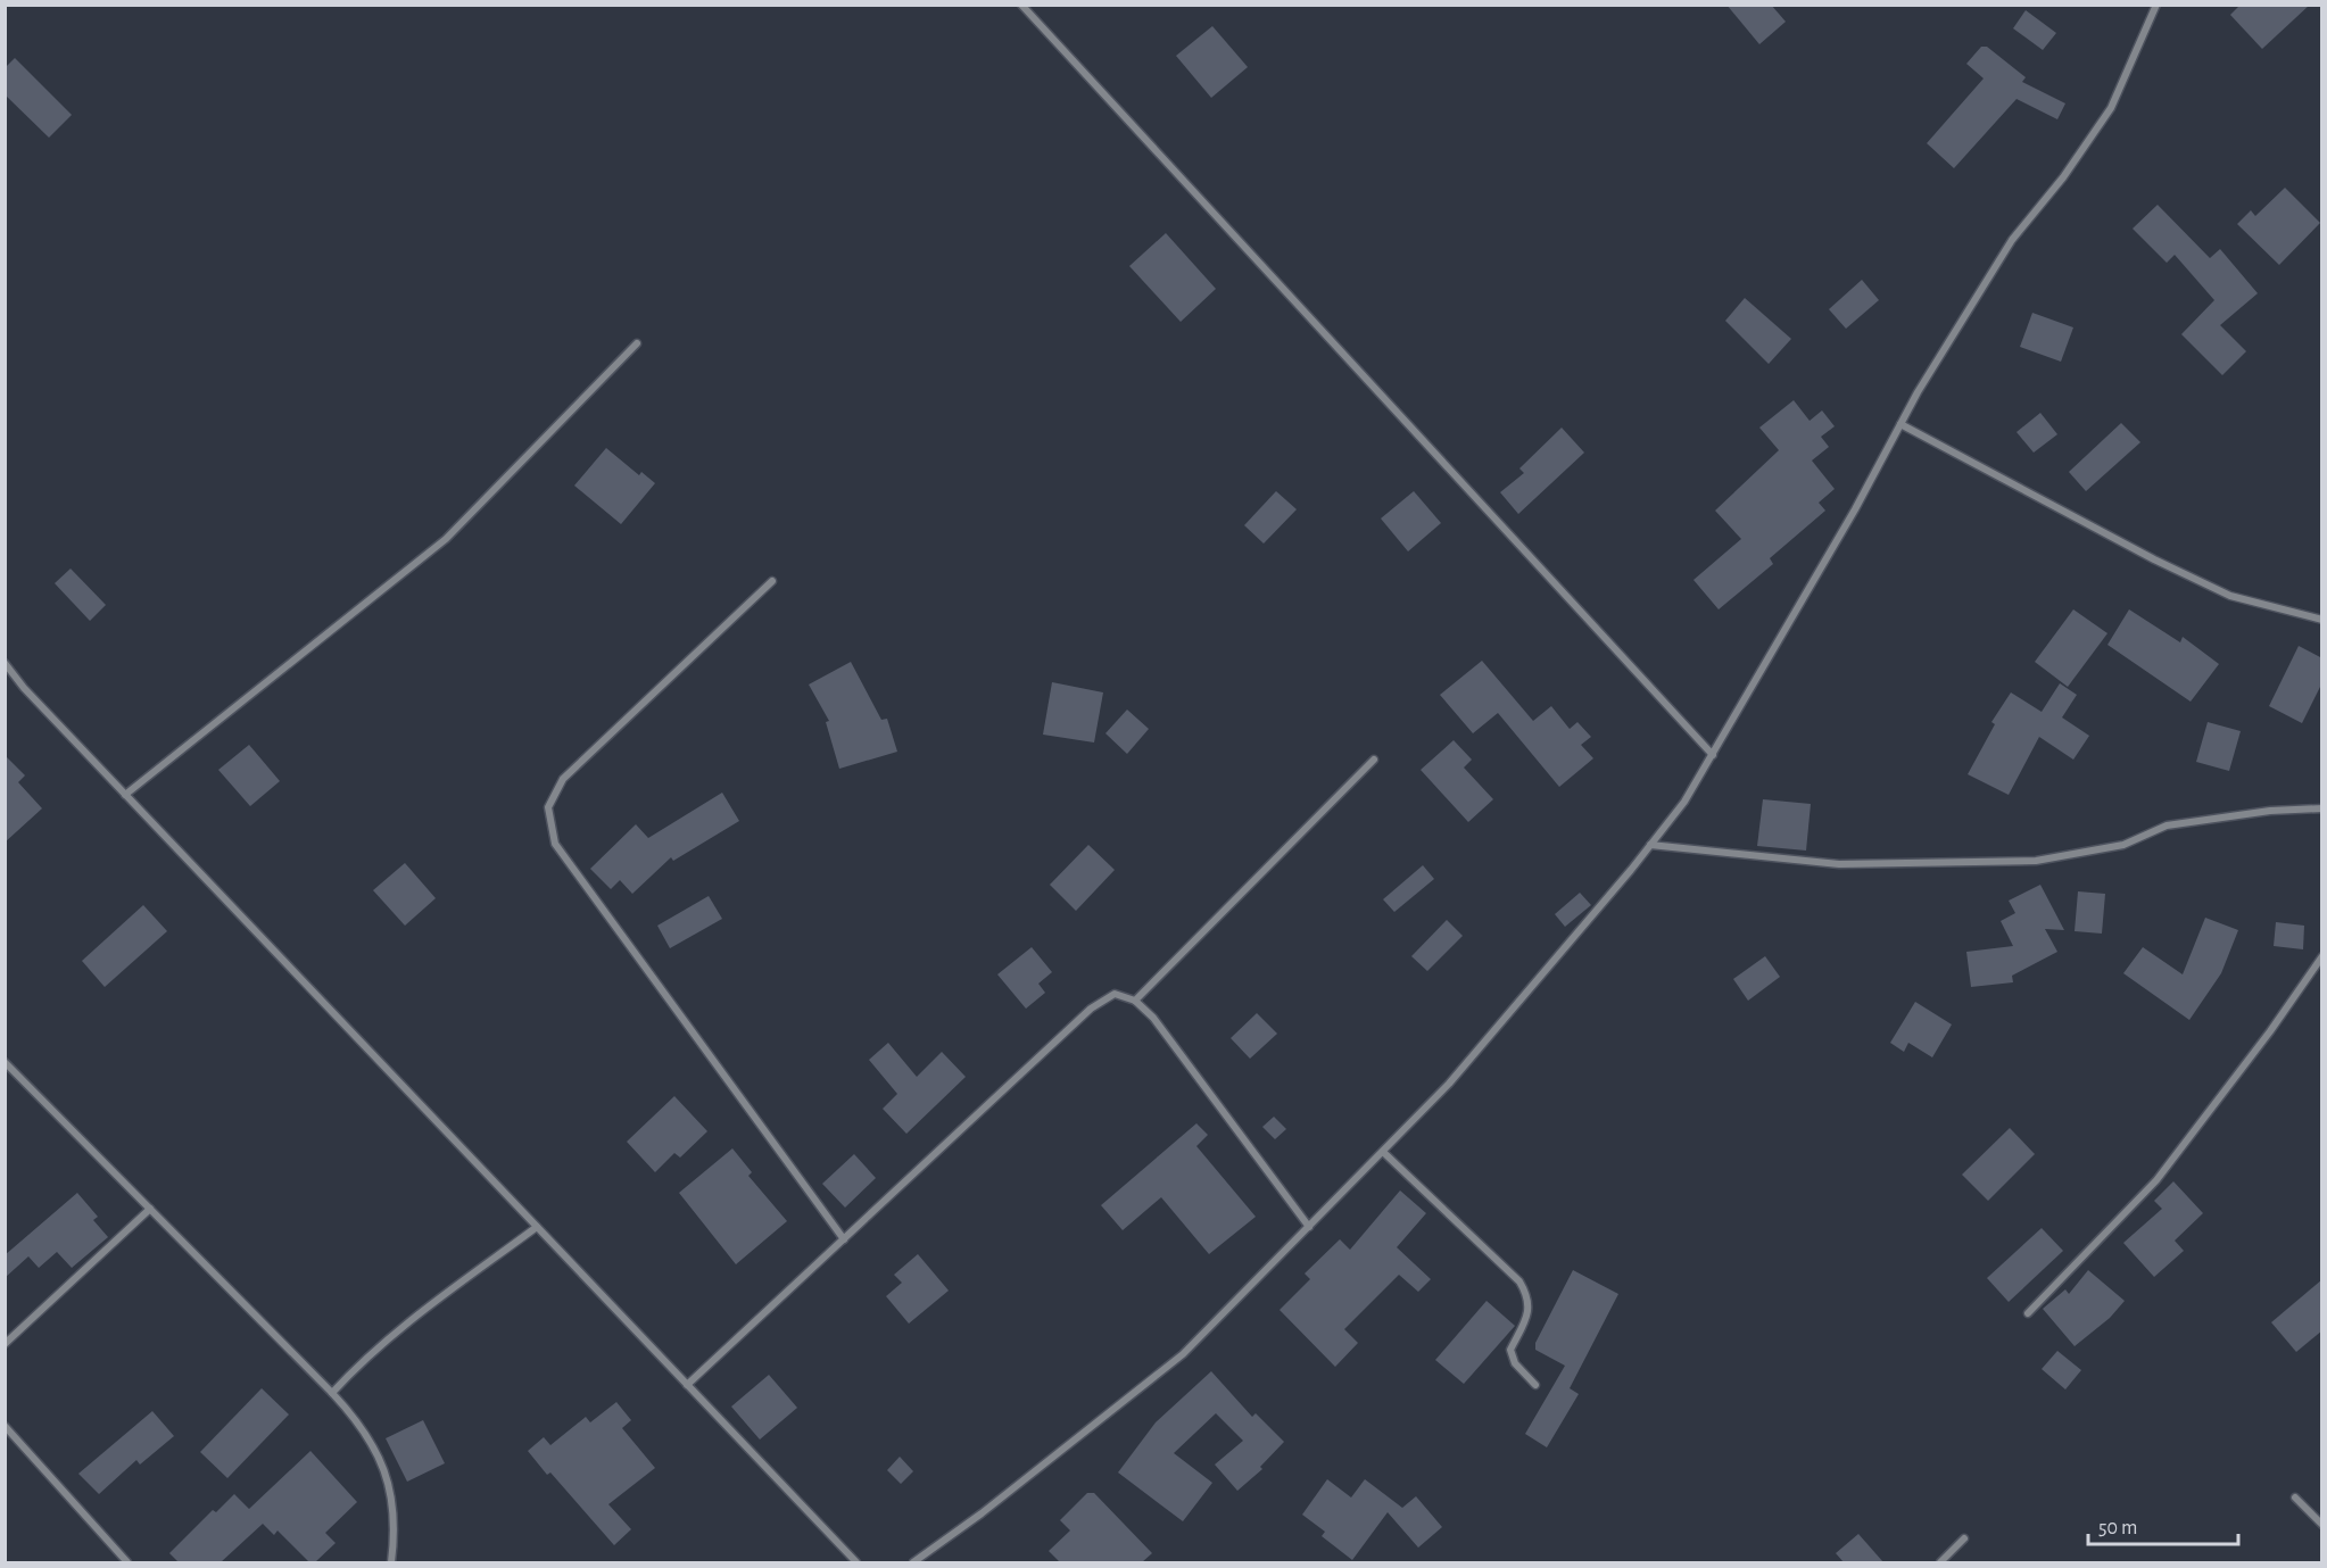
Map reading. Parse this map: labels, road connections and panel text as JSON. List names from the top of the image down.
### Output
{
  "scale_bar": "50 m"
}
